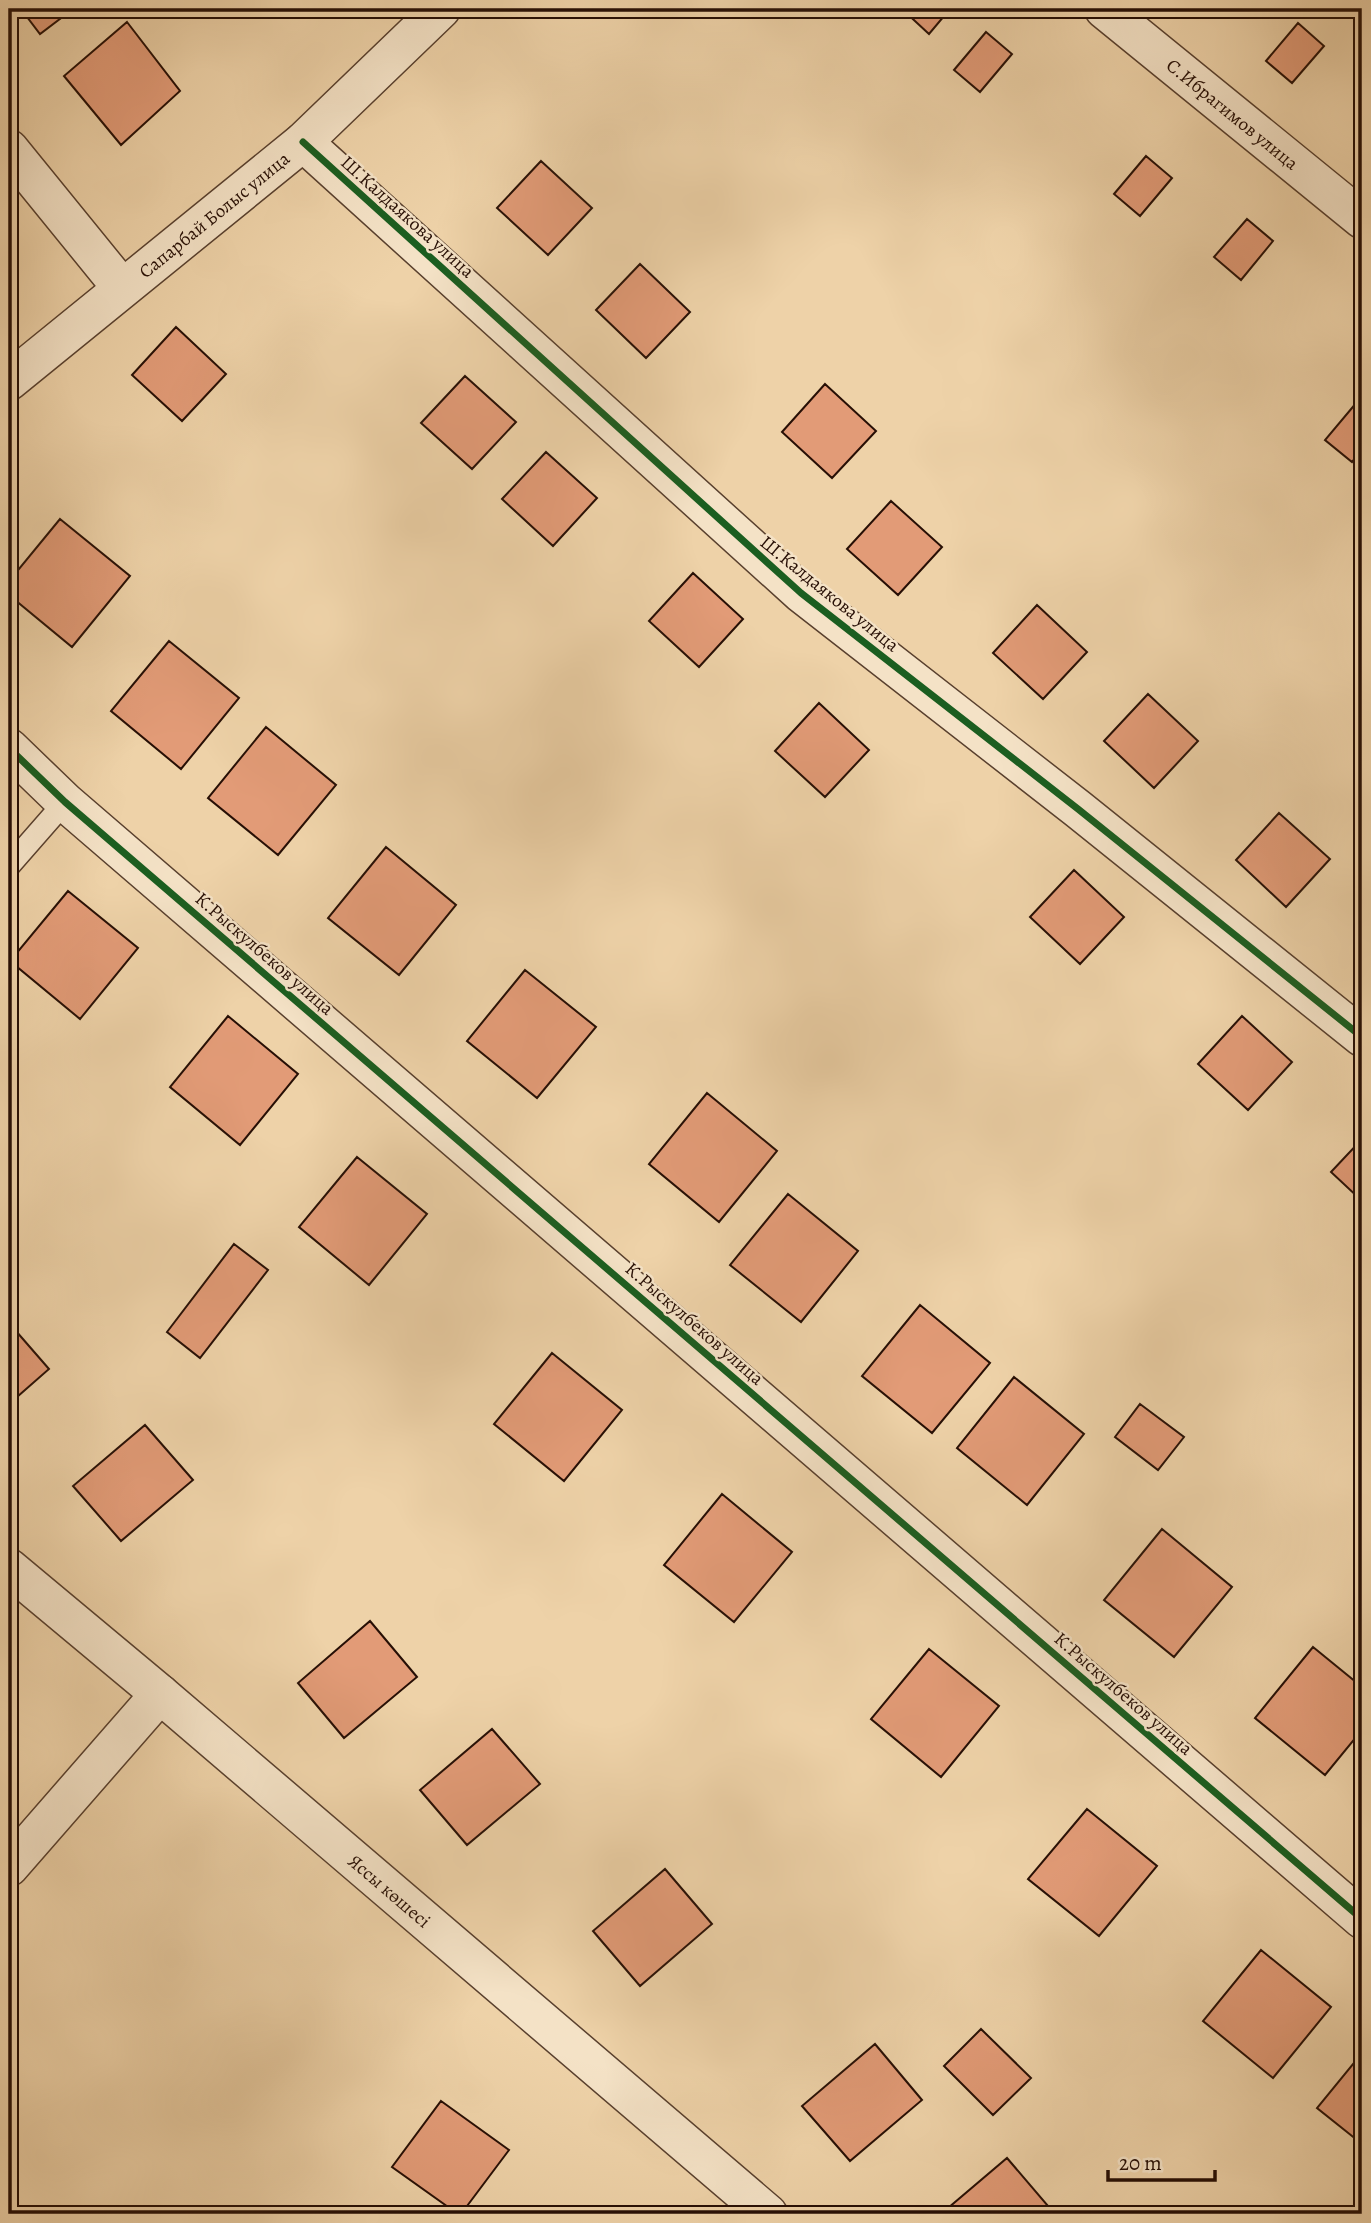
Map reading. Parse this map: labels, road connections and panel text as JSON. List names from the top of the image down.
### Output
{
  "streets": {
    "street": [
      "С.Ибрагимов улица",
      "Сапарбай Болыс улица",
      "Ш.Калдаякова улица",
      "К.Рыскулбеков улица",
      "Яссы көшесі"
    ]
  },
  "crossings": [
    ["Сапарбай Болыс улица", "Ш.Калдаякова улица"]
  ],
  "scale_bar": "20 m"
}
